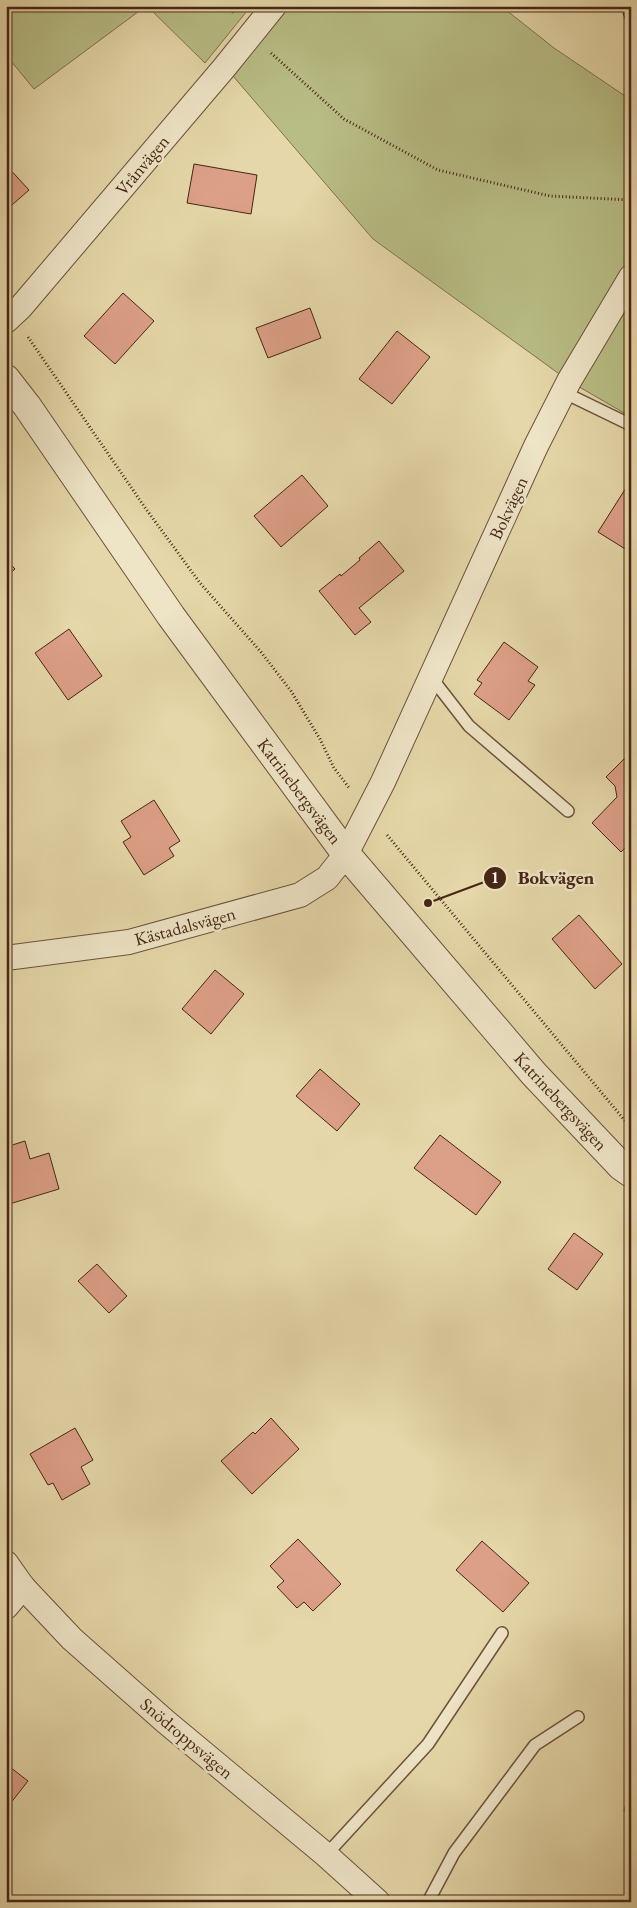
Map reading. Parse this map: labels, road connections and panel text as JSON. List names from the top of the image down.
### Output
{
  "streets": {
    "street": [
      "Vrånvägen",
      "Bokvägen",
      "Katrinebergsvägen",
      "Kästadalsvägen",
      "Snödroppsvägen"
    ]
  },
  "crossings": [
    ["Bokvägen", "Katrinebergsvägen"],
    ["Bokvägen", "Kästadalsvägen"],
    ["Katrinebergsvägen", "Kästadalsvägen"]
  ],
  "places": ["Bokvägen"]
}
